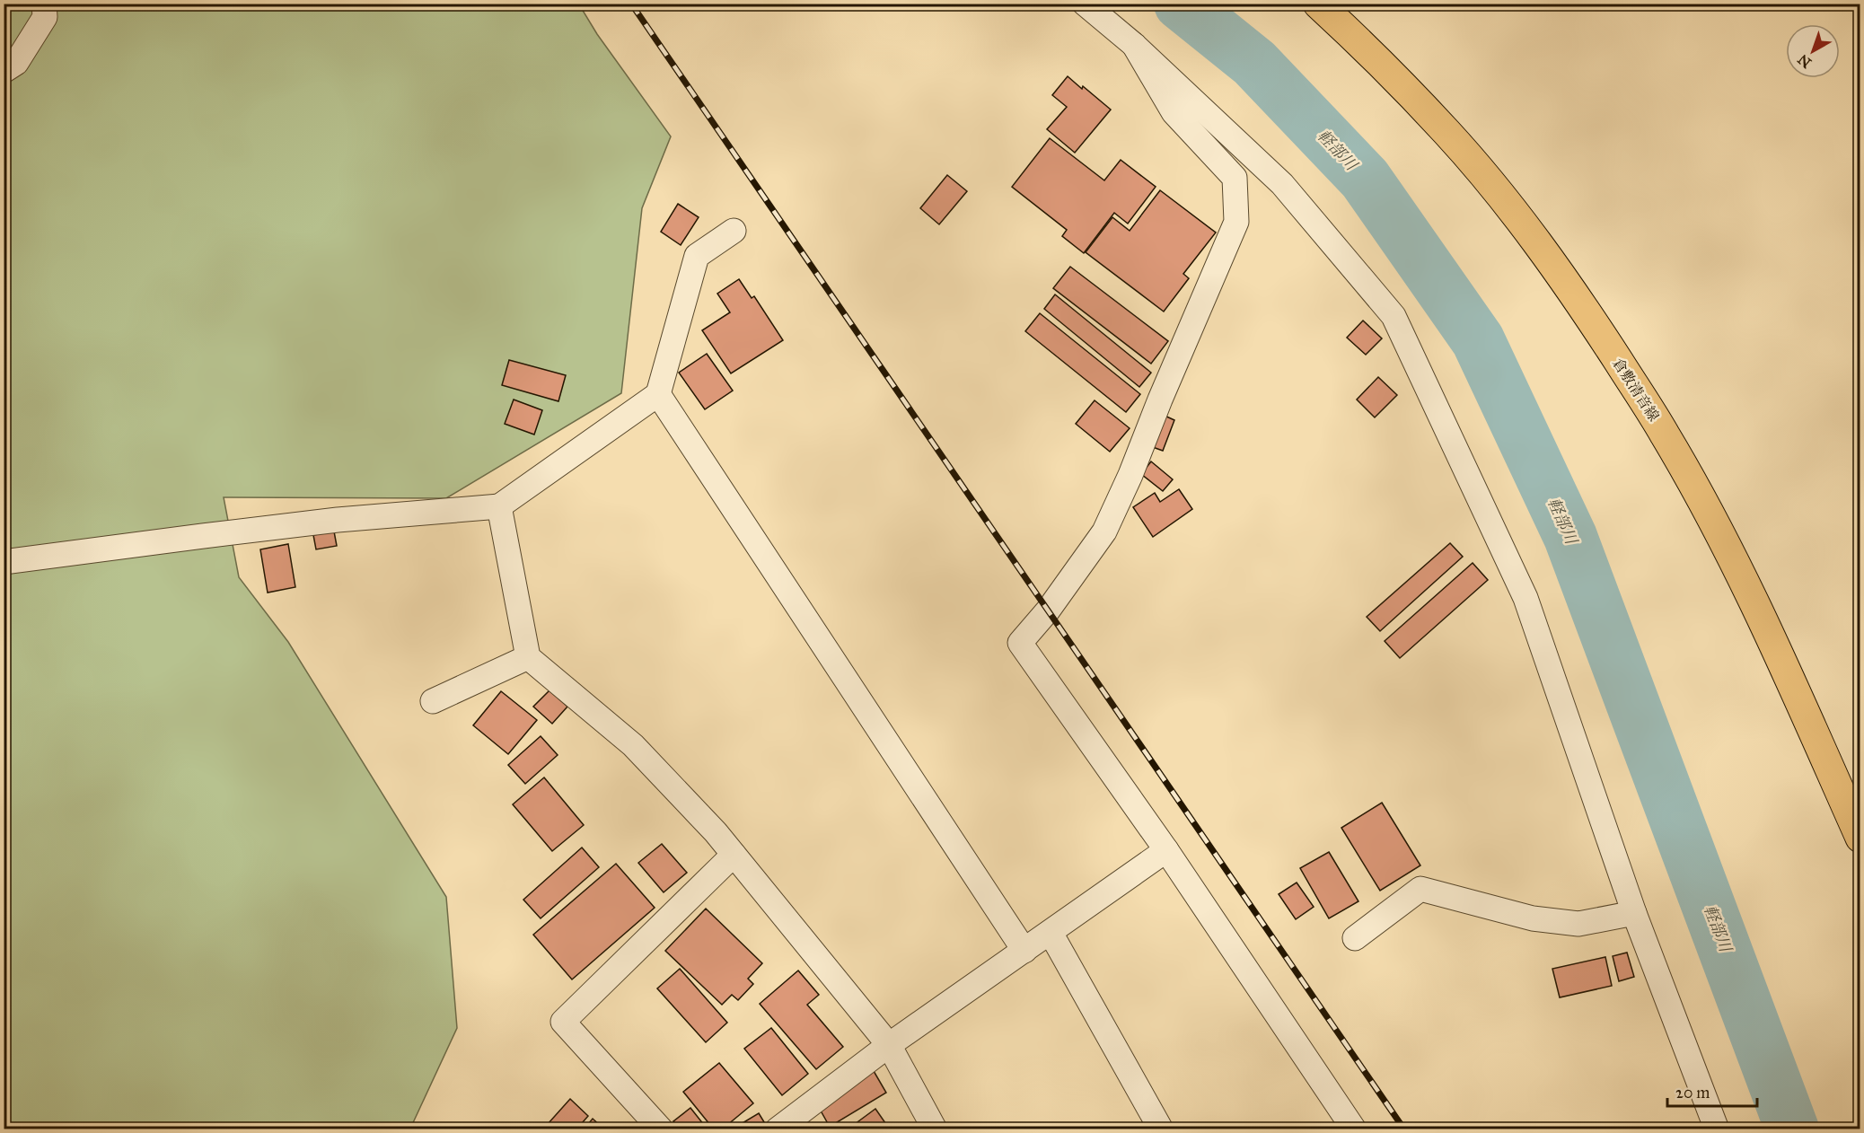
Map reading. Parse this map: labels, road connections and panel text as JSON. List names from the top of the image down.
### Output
{
  "streets": {
    "main road": ["倉敷清音線"]
  },
  "water": ["軽部川"],
  "scale_bar": "20 m",
  "north": "bottom left"
}
